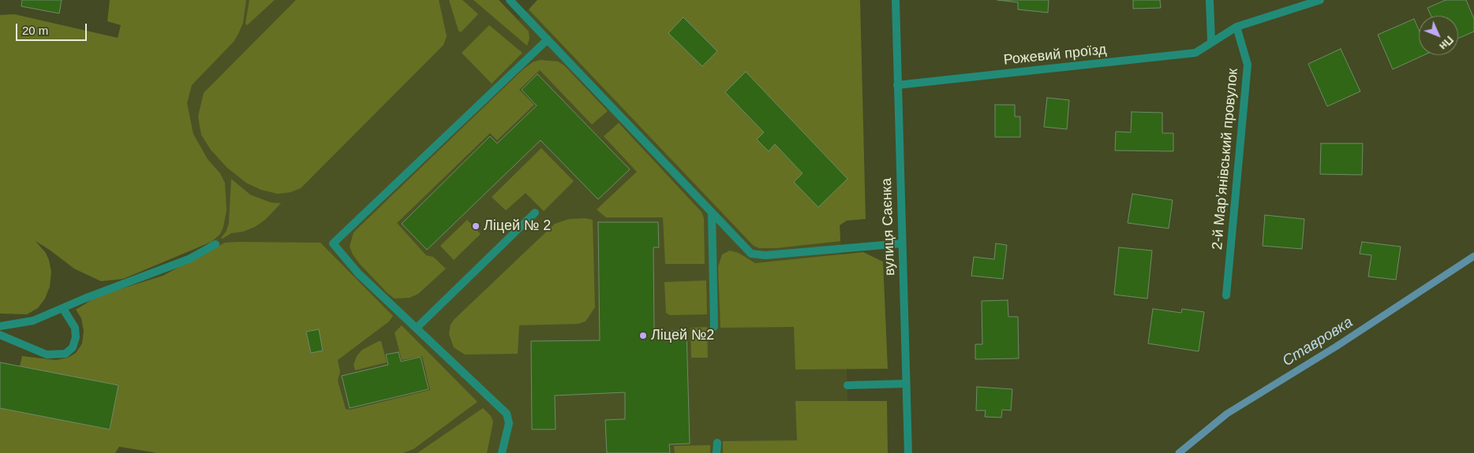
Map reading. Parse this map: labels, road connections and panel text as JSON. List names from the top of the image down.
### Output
{
  "streets": {
    "street": ["Рожевий проїзд", "2-й Марʼянівський провулок", "вулиця Саєнка"]
  },
  "crossings": [
    ["Рожевий проїзд", "2-й Марʼянівський провулок"],
    ["Рожевий проїзд", "вулиця Саєнка"]
  ],
  "water": ["Ставровка"],
  "places": ["Ліцей № 2", "Ліцей №2"],
  "scale_bar": "20 m",
  "north": "bottom right"
}
